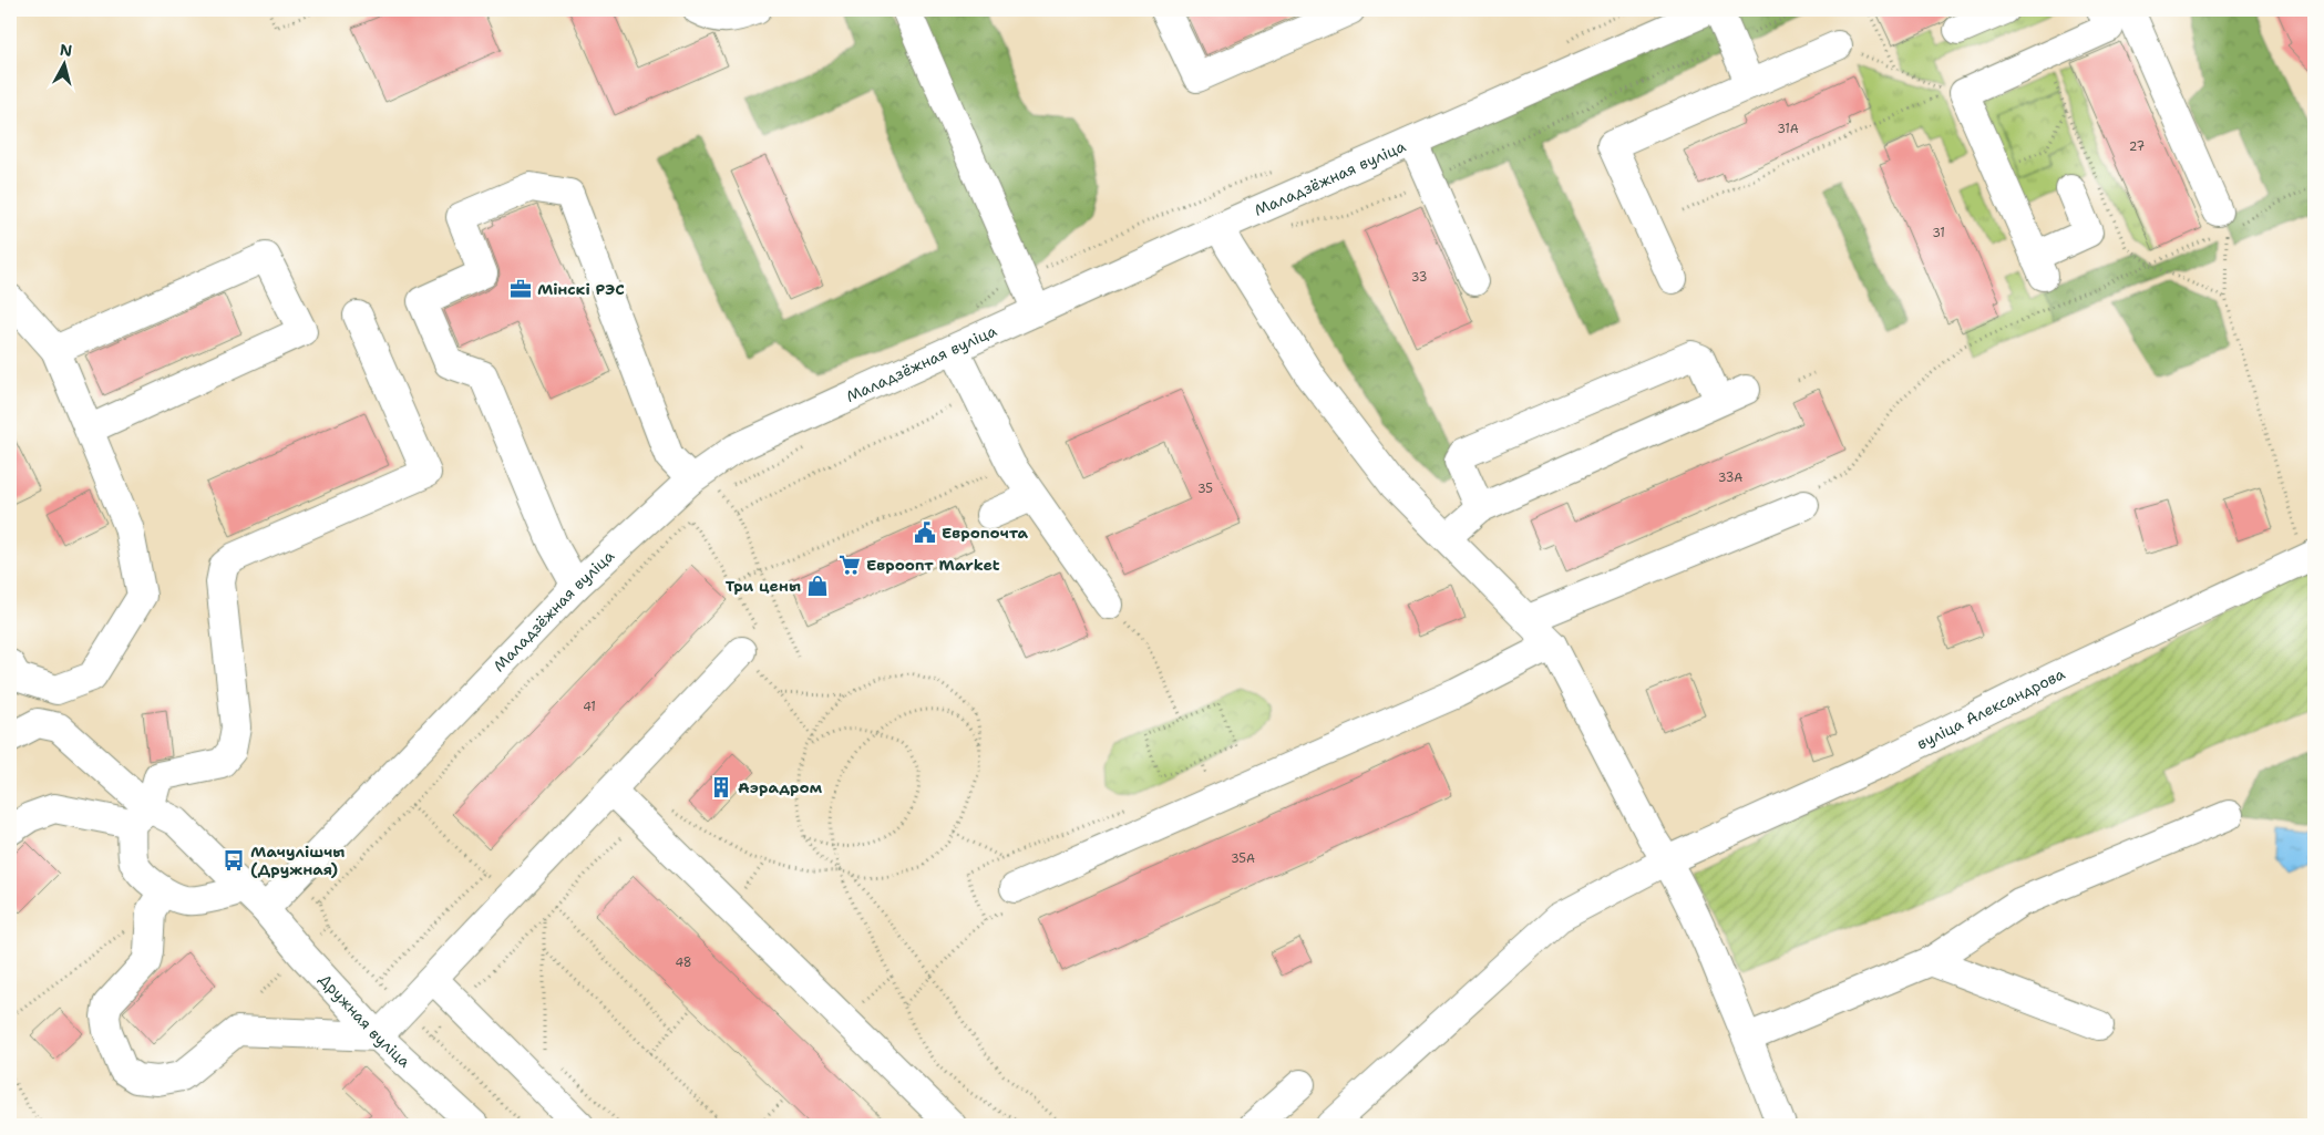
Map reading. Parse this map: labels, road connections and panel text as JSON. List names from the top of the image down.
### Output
{
  "streets": {
    "street": ["Маладзёжная вуліца", "вуліца Александрова", "Дружная вуліца"]
  },
  "crossings": [
    ["Маладзёжная вуліца", "Дружная вуліца"]
  ],
  "places": {
    "office": ["Мінскі РЭС"],
    "public building": ["Европочта"],
    "supermarket": ["Евроопт Market"],
    "shop": ["Три цены"],
    "building": ["Аэрадром"],
    "bus stop": ["Мачулішчы (Дружная)"]
  },
  "house_numbers": [
    "31А",
    "27",
    "31",
    "33",
    "33А",
    "35",
    "41",
    "35А",
    "48"
  ],
  "north": "top"
}
